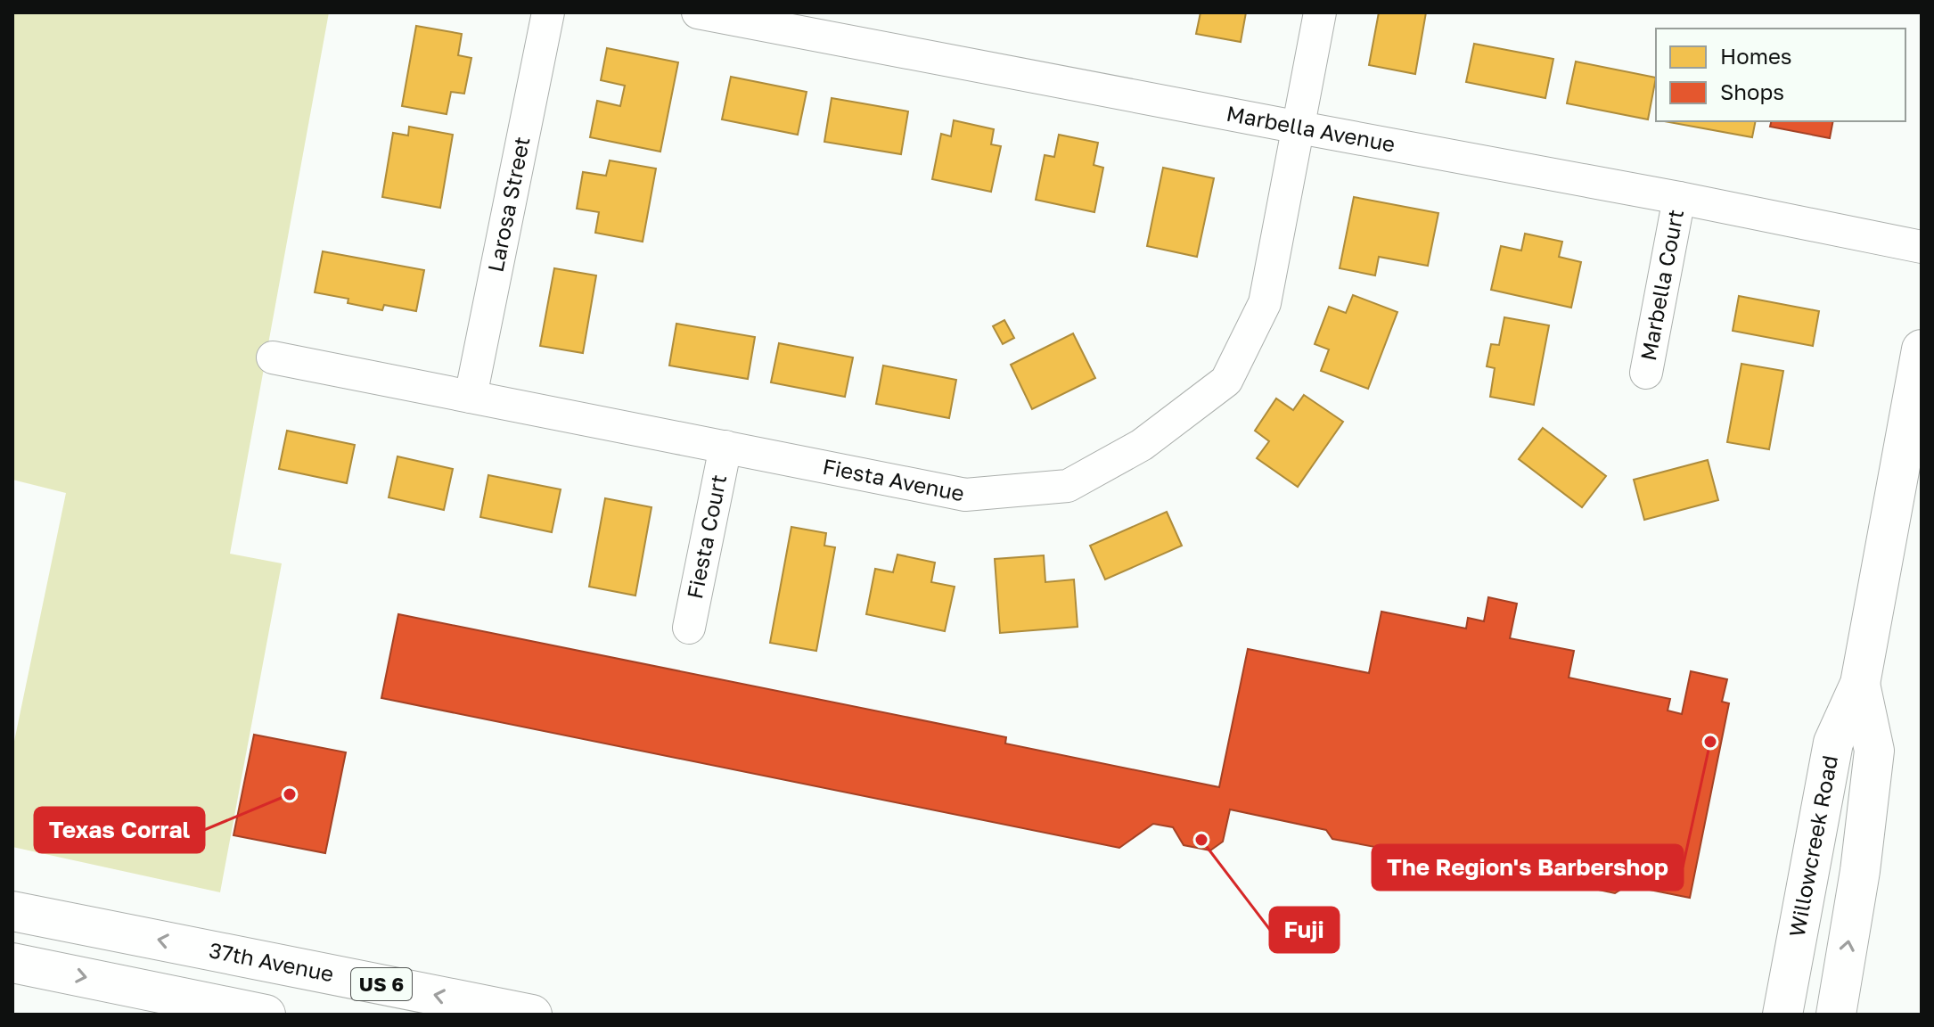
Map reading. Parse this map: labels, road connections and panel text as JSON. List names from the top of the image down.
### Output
{
  "streets": {
    "main road": ["Willowcreek Road", "37th Avenue", "US 6"],
    "street": [
      "Marbella Avenue",
      "Larosa Street",
      "Marbella Court",
      "Fiesta Avenue",
      "Fiesta Court"
    ]
  },
  "crossings": [
    ["Marbella Avenue", "Marbella Court"],
    ["Marbella Avenue", "Fiesta Avenue"],
    ["Larosa Street", "Fiesta Avenue"],
    ["Fiesta Avenue", "Fiesta Court"]
  ],
  "places": ["The Region's Barbershop", "Texas Corral", "Fuji"],
  "legend": ["Homes", "Shops"]
}
